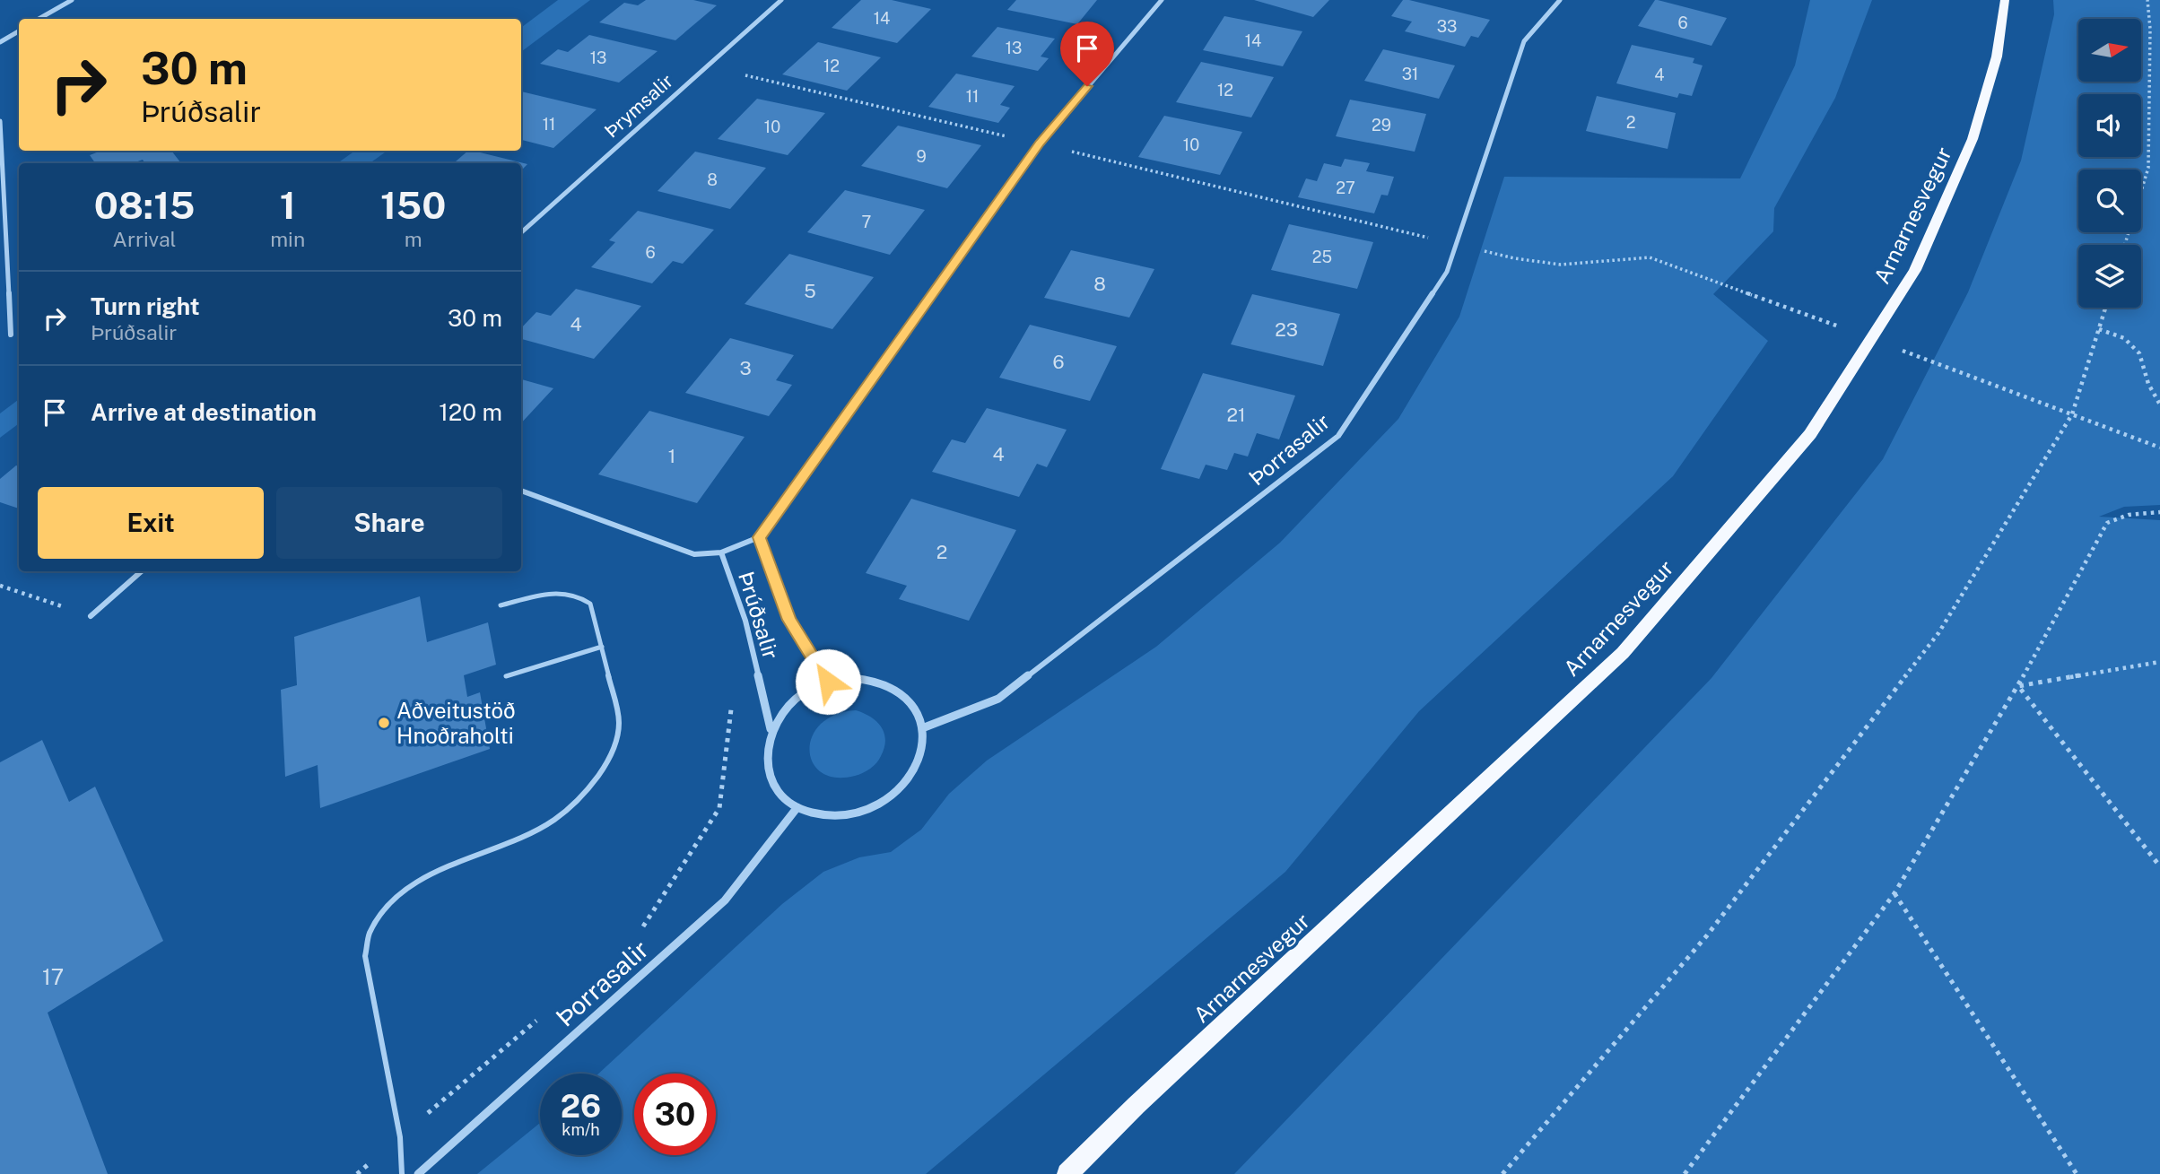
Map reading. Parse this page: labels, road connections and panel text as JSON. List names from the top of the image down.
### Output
{
  "streets": {
    "main road": ["Arnarnesvegur"],
    "street": ["Þrymsalir", "Þorrasalir", "Þrúðsalir"]
  },
  "crossings": [
    ["Þorrasalir", "Þrúðsalir"]
  ],
  "places": ["Aðveitustöð Hnoðraholti"],
  "house_numbers": [
    "14",
    "6",
    "33",
    "14",
    "13",
    "13",
    "12",
    "31",
    "4",
    "12",
    "11",
    "2",
    "11",
    "29",
    "10",
    "10",
    "9",
    "8",
    "27",
    "7",
    "6",
    "25",
    "8",
    "5",
    "4",
    "23",
    "6",
    "3",
    "21",
    "4",
    "1",
    "2",
    "17"
  ],
  "north": "right",
  "page": {
    "turn": ["30 m", "Þrúðsalir"],
    "eta": [
      "08:15",
      "Arrival",
      "1",
      "min",
      "150",
      "m"
    ],
    "list": [
      {
        "name": "Turn right",
        "note": "Þrúðsalir",
        "value": "30 m"
      },
      {
        "name": "Arrive at destination",
        "value": "120 m"
      }
    ],
    "buttons": ["Exit", "Share"],
    "speed": "26 km/h",
    "limit": "30"
  }
}
